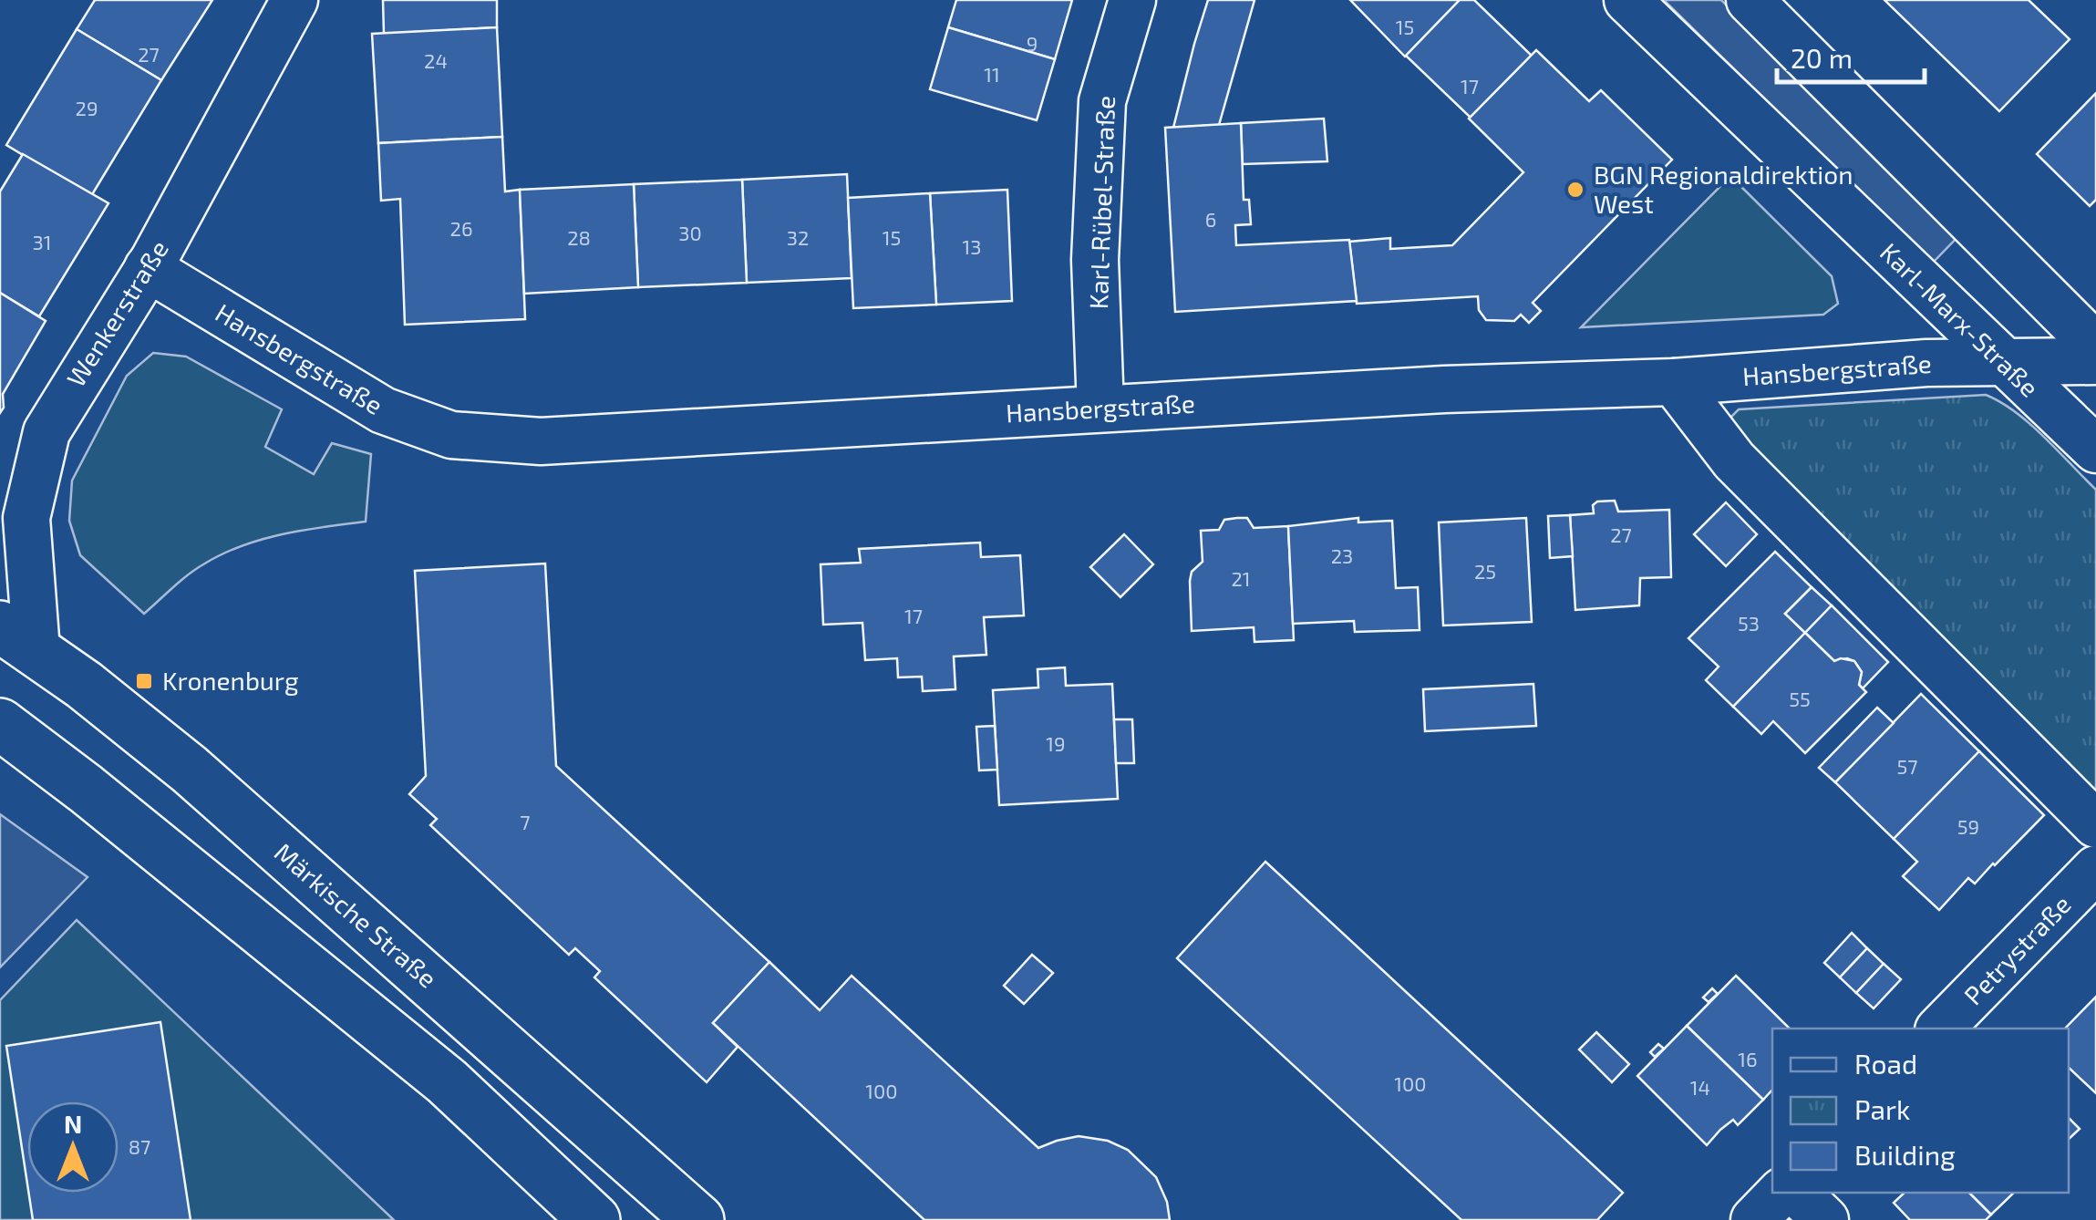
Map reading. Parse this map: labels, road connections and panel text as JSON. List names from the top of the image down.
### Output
{
  "streets": {
    "main road": ["Märkische Straße"],
    "street": [
      "Karl-Rübel-Straße",
      "Wenkerstraße",
      "Karl-Marx-Straße",
      "Hansbergstraße",
      "Petrystraße"
    ]
  },
  "crossings": [
    ["Karl-Rübel-Straße", "Hansbergstraße"],
    ["Wenkerstraße", "Hansbergstraße"],
    ["Wenkerstraße", "Märkische Straße"],
    ["Karl-Marx-Straße", "Hansbergstraße"]
  ],
  "places": {
    "other": ["BGN Regionaldirektion West"],
    "transit": ["Kronenburg"]
  },
  "house_numbers": [
    "15",
    "9",
    "27",
    "24",
    "11",
    "17",
    "29",
    "6",
    "26",
    "30",
    "28",
    "32",
    "15",
    "31",
    "13",
    "27",
    "23",
    "25",
    "21",
    "17",
    "53",
    "55",
    "19",
    "57",
    "7",
    "59",
    "16",
    "100",
    "14",
    "100",
    "87"
  ],
  "legend": ["Road", "Park", "Building"],
  "scale_bar": "20 m",
  "north": "top"
}
